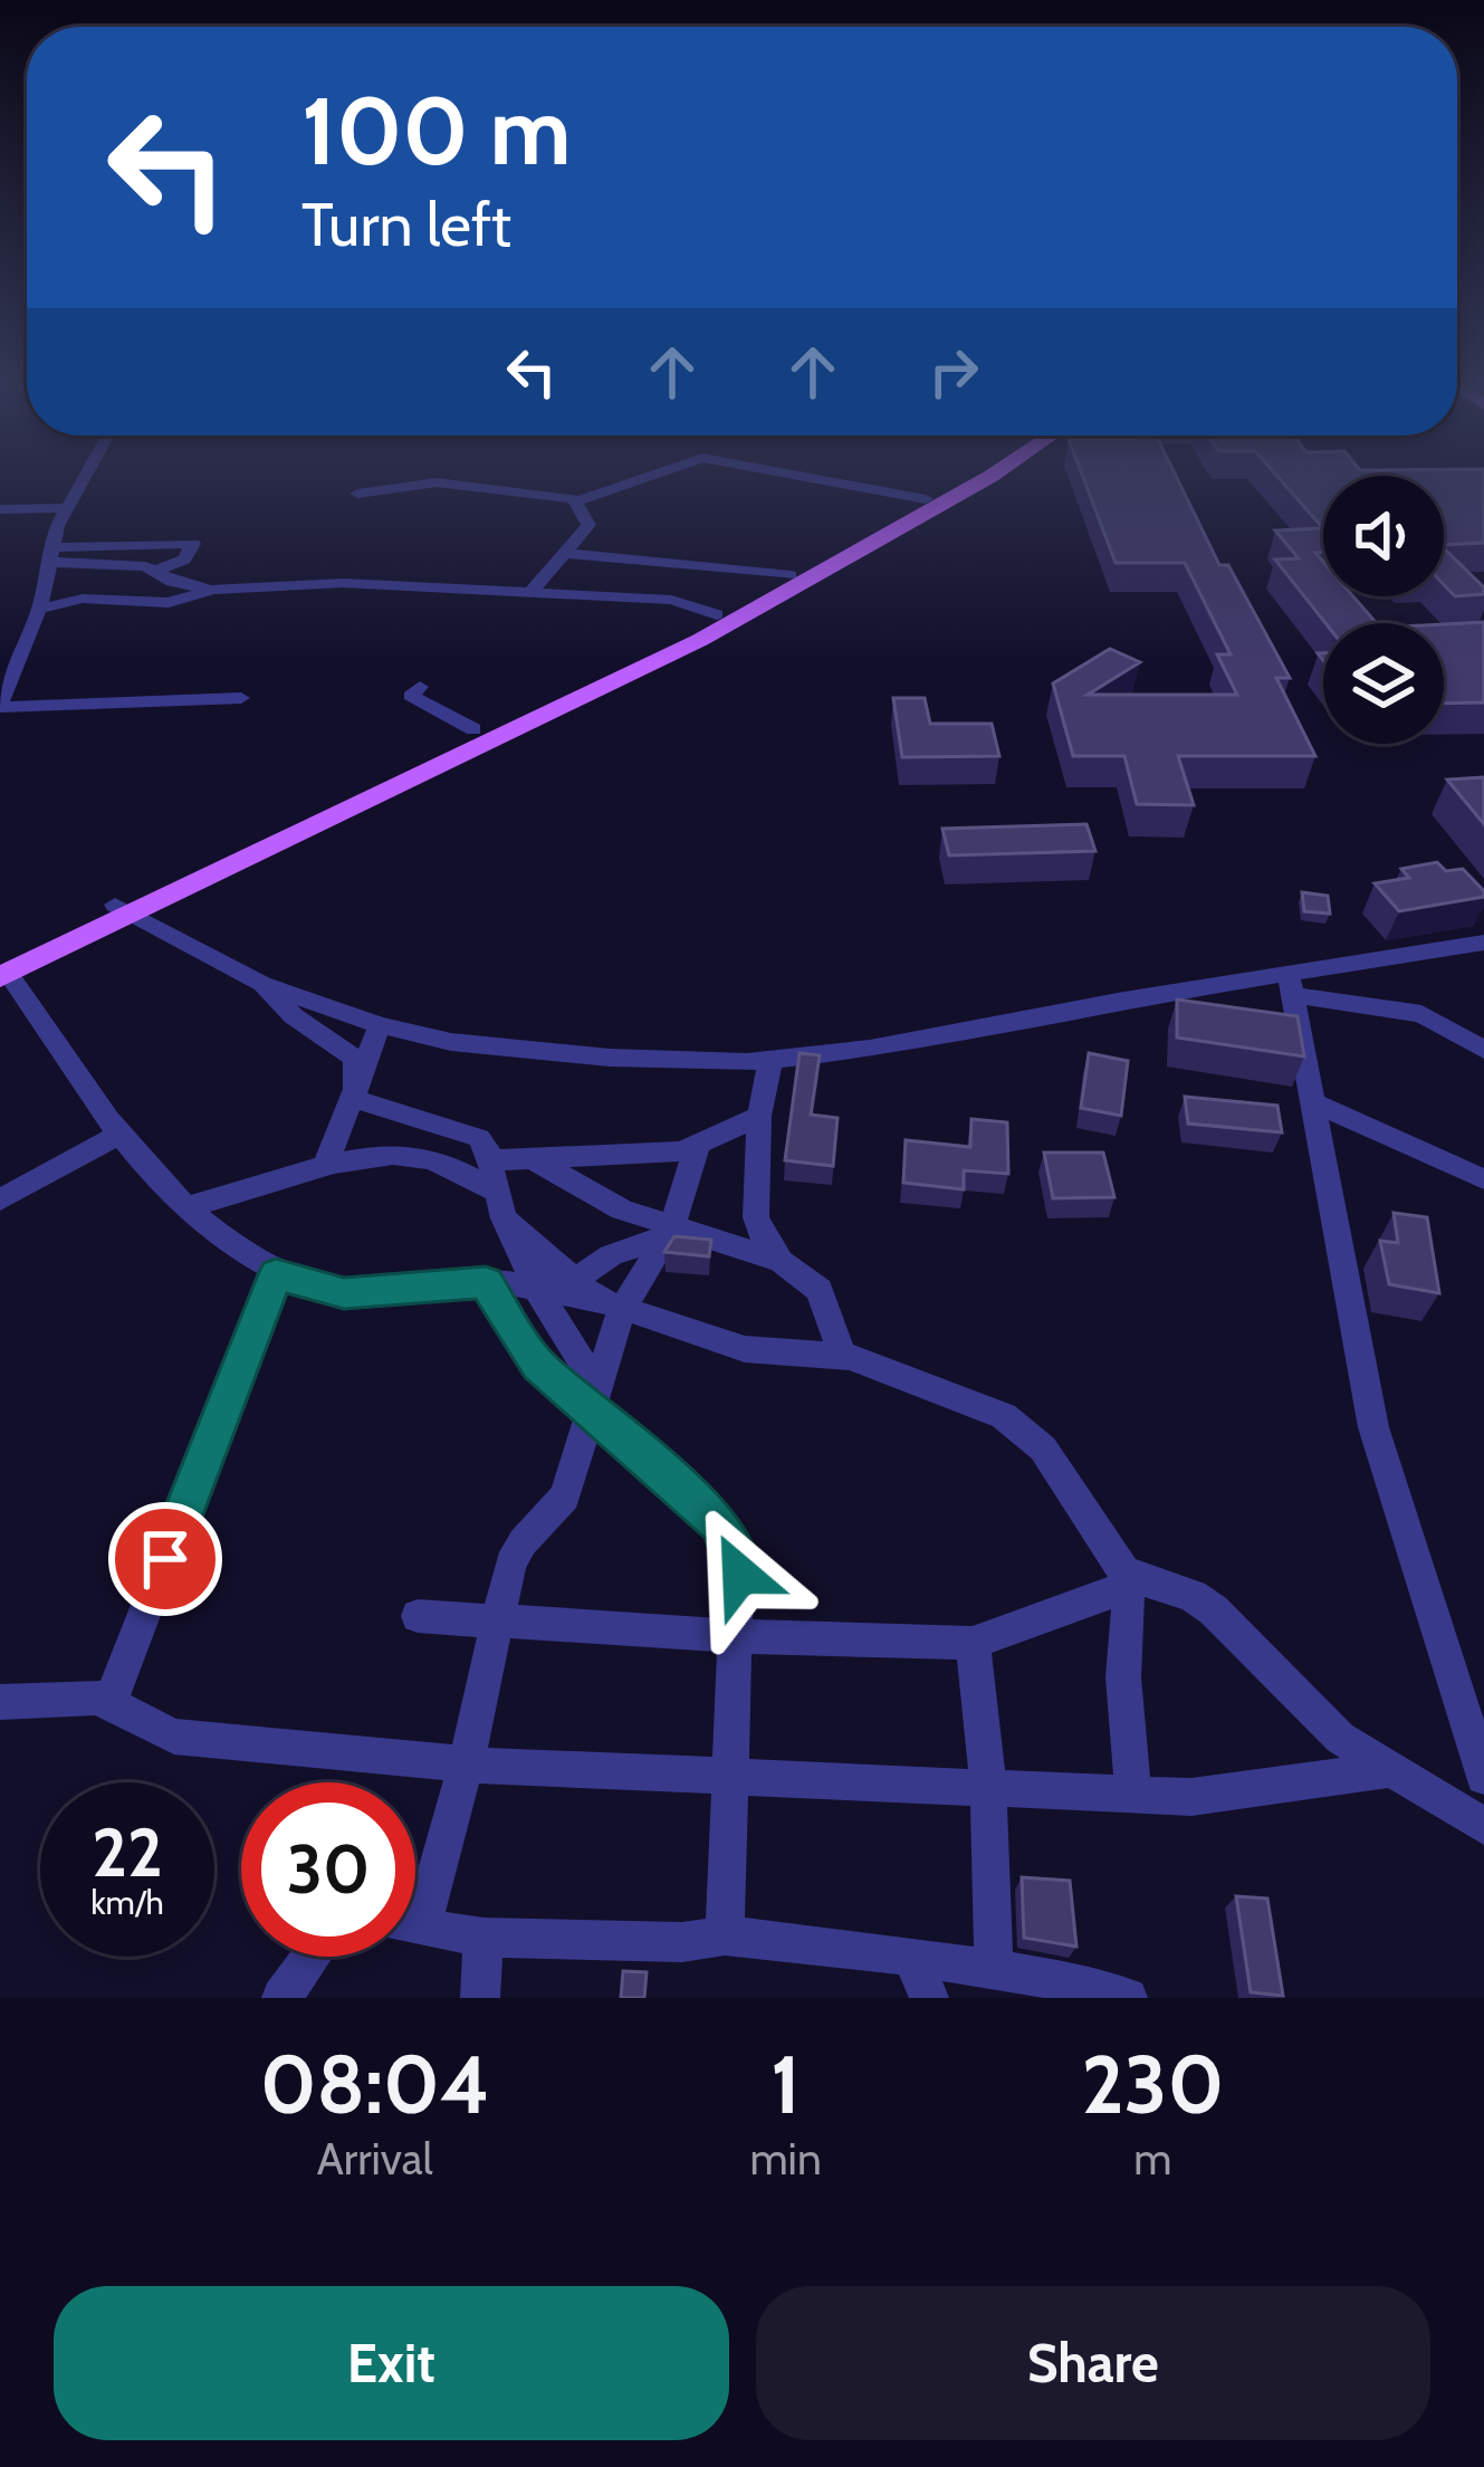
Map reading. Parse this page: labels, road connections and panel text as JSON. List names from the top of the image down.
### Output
{
  "page": {
    "turn": ["100 m", "Turn left"],
    "speed": "22 km/h",
    "limit": "30",
    "eta": [
      "08:04",
      "Arrival",
      "1",
      "min",
      "230",
      "m"
    ],
    "buttons": ["Exit", "Share"]
  }
}
